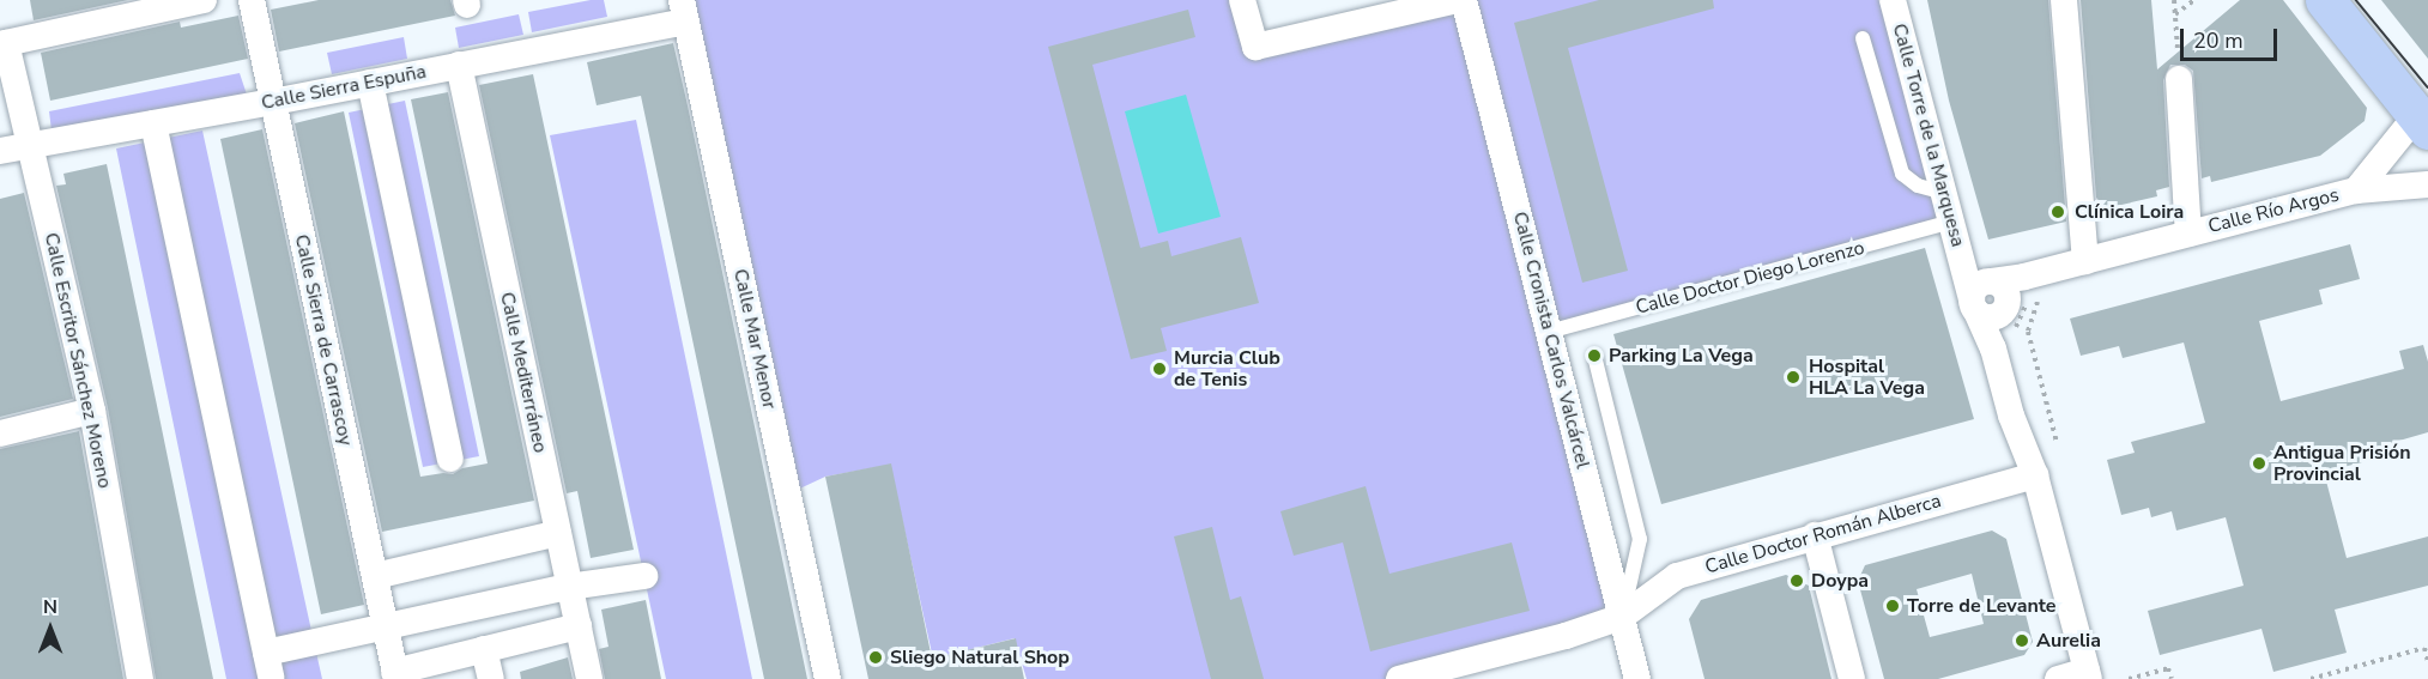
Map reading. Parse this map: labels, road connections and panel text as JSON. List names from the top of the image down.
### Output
{
  "streets": {
    "street": [
      "Calle Sierra Espuña",
      "Calle Torre de la Marquesa",
      "Calle Río Argos",
      "Calle Mar Menor",
      "Calle Sierra de Carrascoy",
      "Calle Cronista Carlos Valcárcel",
      "Calle Escritor Sánchez Moreno",
      "Calle Mediterráneo",
      "Calle Doctor Román Alberca"
    ],
    "lane": ["Calle Doctor Diego Lorenzo"]
  },
  "crossings": [
    ["Calle Sierra Espuña", "Calle Mar Menor"],
    ["Calle Sierra Espuña", "Calle Sierra de Carrascoy"],
    ["Calle Sierra Espuña", "Calle Escritor Sánchez Moreno"],
    ["Calle Sierra Espuña", "Calle Mediterráneo"],
    ["Calle Torre de la Marquesa", "Calle Río Argos"],
    ["Calle Torre de la Marquesa", "Calle Doctor Diego Lorenzo"],
    ["Calle Torre de la Marquesa", "Calle Doctor Román Alberca"],
    ["Calle Doctor Diego Lorenzo", "Calle Cronista Carlos Valcárcel"],
    ["Calle Cronista Carlos Valcárcel", "Calle Doctor Román Alberca"]
  ],
  "places": [
    "Clínica Loira",
    "Parking La Vega",
    "Murcia Club de Tenis",
    "Hospital HLA La Vega",
    "Antigua Prisión Provincial",
    "Doypa",
    "Torre de Levante",
    "Aurelia",
    "Sliego Natural Shop"
  ],
  "scale_bar": "20 m",
  "north": "top"
}
